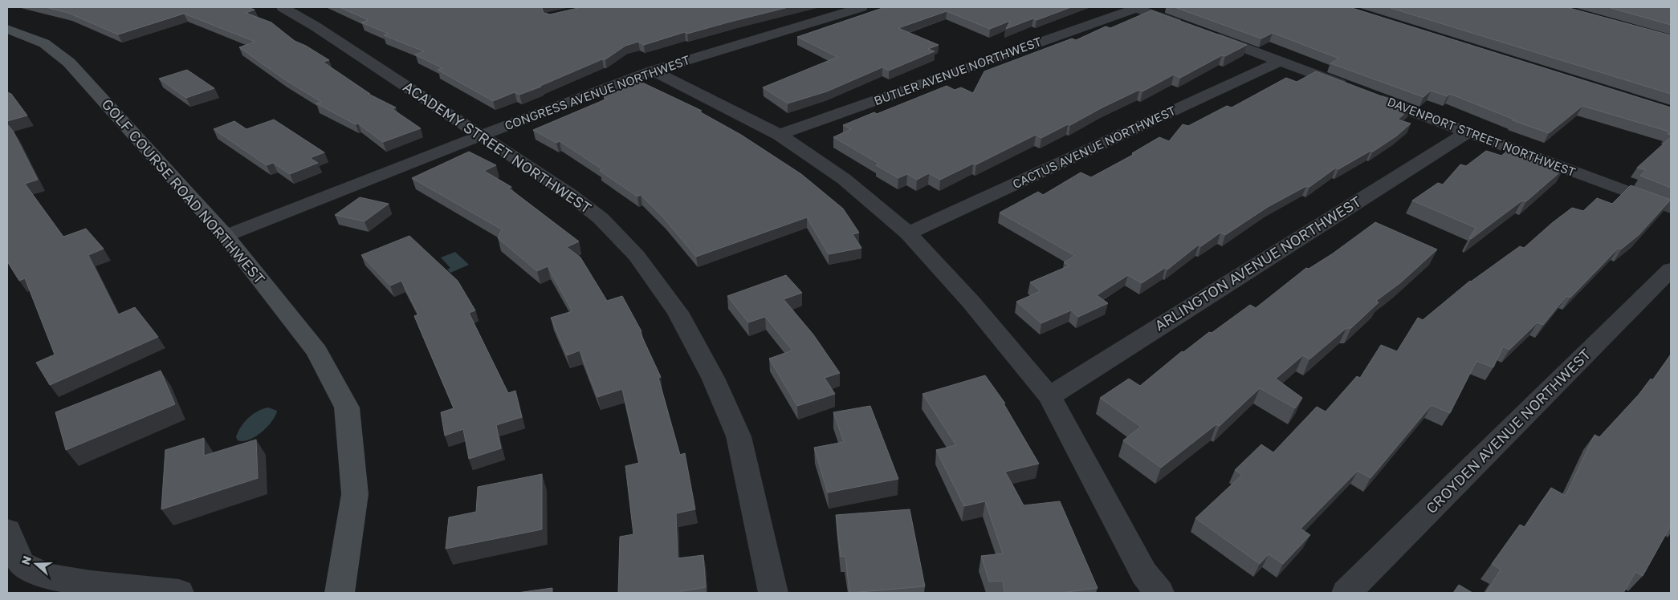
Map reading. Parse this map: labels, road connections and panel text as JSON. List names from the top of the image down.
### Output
{
  "streets": {
    "main road": ["GOLF COURSE ROAD NORTHWEST"],
    "street": [
      "BUTLER AVENUE NORTHWEST",
      "CONGRESS AVENUE NORTHWEST",
      "DAVENPORT STREET NORTHWEST",
      "ACADEMY STREET NORTHWEST",
      "CACTUS AVENUE NORTHWEST",
      "ARLINGTON AVENUE NORTHWEST",
      "CROYDEN AVENUE NORTHWEST"
    ]
  },
  "crossings": [
    ["BUTLER AVENUE NORTHWEST", "DAVENPORT STREET NORTHWEST"],
    ["CONGRESS AVENUE NORTHWEST", "ACADEMY STREET NORTHWEST"],
    ["CONGRESS AVENUE NORTHWEST", "GOLF COURSE ROAD NORTHWEST"],
    ["DAVENPORT STREET NORTHWEST", "CACTUS AVENUE NORTHWEST"],
    ["DAVENPORT STREET NORTHWEST", "ARLINGTON AVENUE NORTHWEST"]
  ],
  "north": "left"
}
